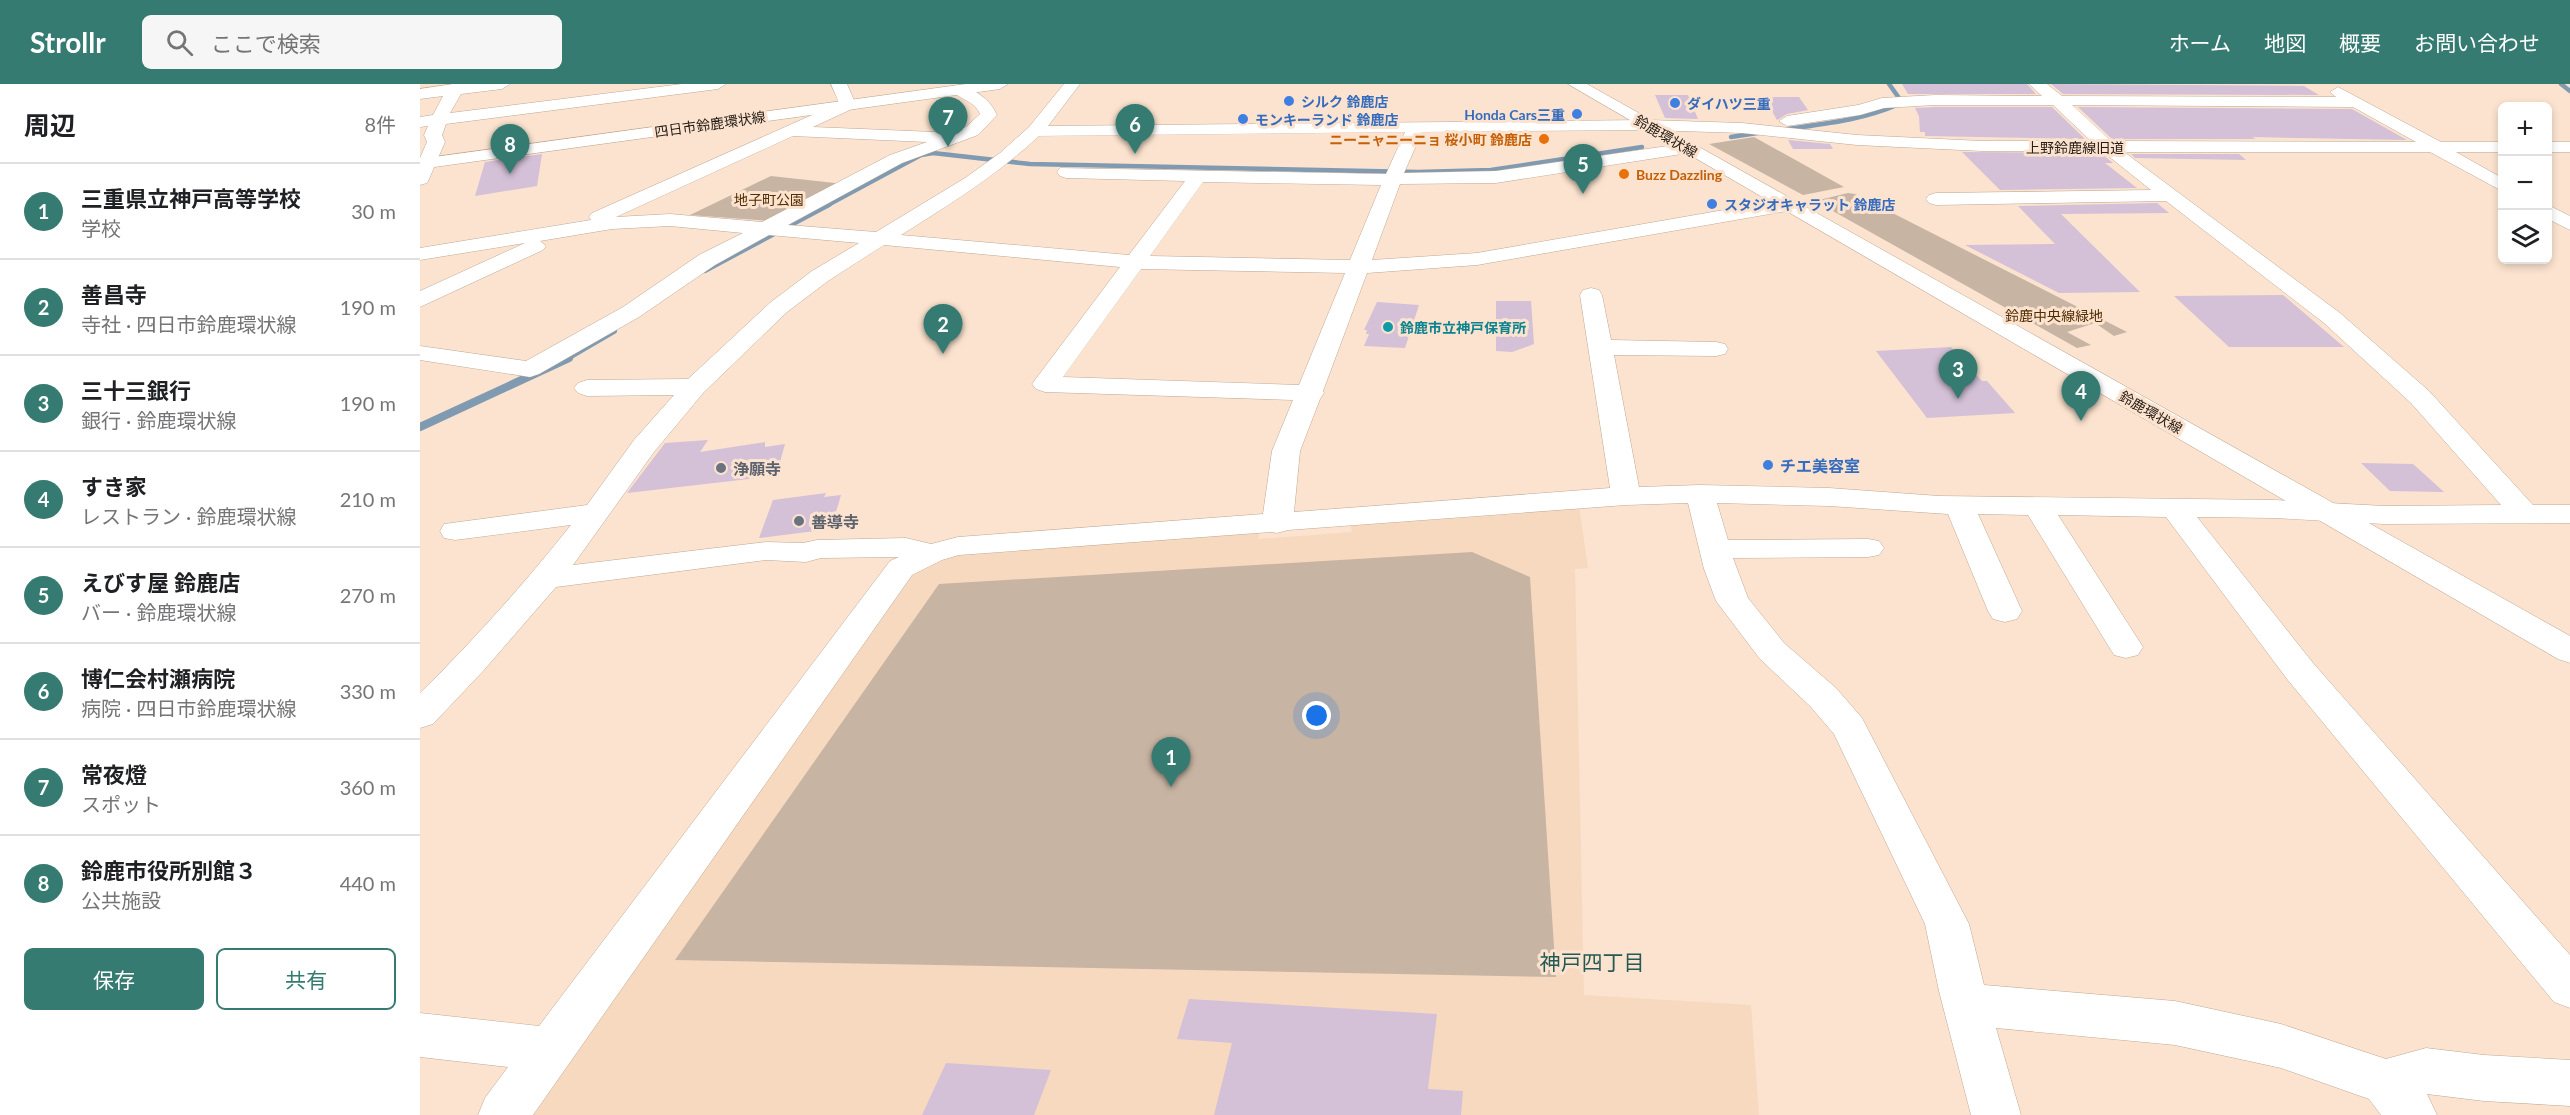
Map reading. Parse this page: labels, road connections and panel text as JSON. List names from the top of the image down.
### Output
{
  "streets": {
    "street": ["四日市鈴鹿環状線", "鈴鹿環状線", "上野鈴鹿線旧道"]
  },
  "crossings": [
    ["鈴鹿環状線", "上野鈴鹿線旧道"]
  ],
  "districts": ["神戸四丁目"],
  "parks": ["地子町公園", "鈴鹿中央線緑地"],
  "places": [
    "シルク 鈴鹿店",
    "ダイハツ三重",
    "Honda Cars三重",
    "モンキーランド 鈴鹿店",
    "ニーニャニーニョ 桜小町 鈴鹿店",
    "Buzz Dazzling",
    "スタジオキャラット 鈴鹿店",
    "鈴鹿市立神戸保育所",
    "チエ美容室",
    "浄願寺",
    "善導寺"
  ],
  "page": {
    "header": "Strollr",
    "search": "ここで検索",
    "nav": [
      "ホーム",
      "地図",
      "概要",
      "お問い合わせ"
    ],
    "heading": ["周辺", "8件"],
    "pins": [
      "7",
      "6",
      "8",
      "5",
      "2",
      "3",
      "4",
      "1"
    ],
    "map_buttons": ["+", "−"],
    "list": [
      {
        "mark": "1",
        "name": "三重県立神戸高等学校",
        "note": "学校",
        "value": "30 m"
      },
      {
        "mark": "2",
        "name": "善昌寺",
        "note": "寺社 · 四日市鈴鹿環状線",
        "value": "190 m"
      },
      {
        "mark": "3",
        "name": "三十三銀行",
        "note": "銀行 · 鈴鹿環状線",
        "value": "190 m"
      },
      {
        "mark": "4",
        "name": "すき家",
        "note": "レストラン · 鈴鹿環状線",
        "value": "210 m"
      },
      {
        "mark": "5",
        "name": "えびす屋 鈴鹿店",
        "note": "バー · 鈴鹿環状線",
        "value": "270 m"
      },
      {
        "mark": "6",
        "name": "博仁会村瀬病院",
        "note": "病院 · 四日市鈴鹿環状線",
        "value": "330 m"
      },
      {
        "mark": "7",
        "name": "常夜燈",
        "note": "スポット",
        "value": "360 m"
      },
      {
        "mark": "8",
        "name": "鈴鹿市役所別館３",
        "note": "公共施設",
        "value": "440 m"
      }
    ],
    "buttons": ["保存", "共有"]
  }
}
